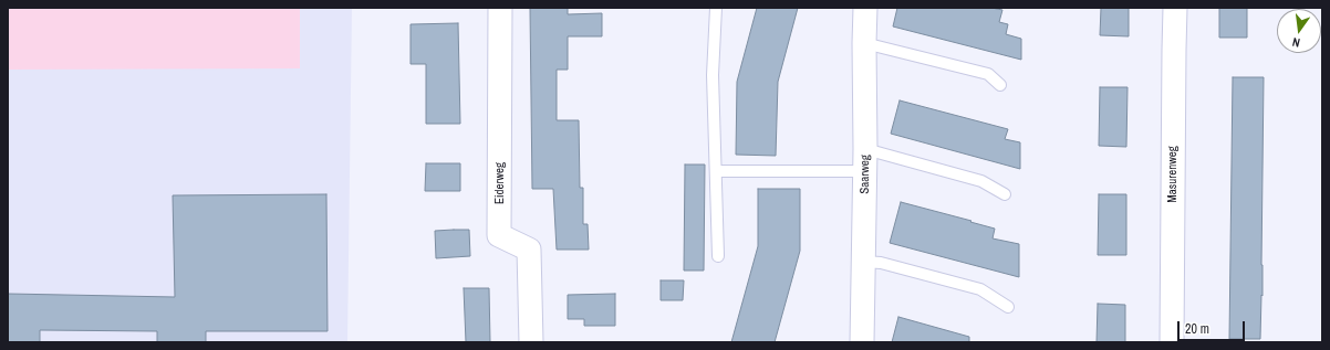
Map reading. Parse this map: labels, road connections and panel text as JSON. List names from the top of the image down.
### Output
{
  "streets": {
    "street": ["Saarweg", "Masurenweg", "Eiderweg"]
  },
  "scale_bar": "20 m",
  "north": "bottom"
}
